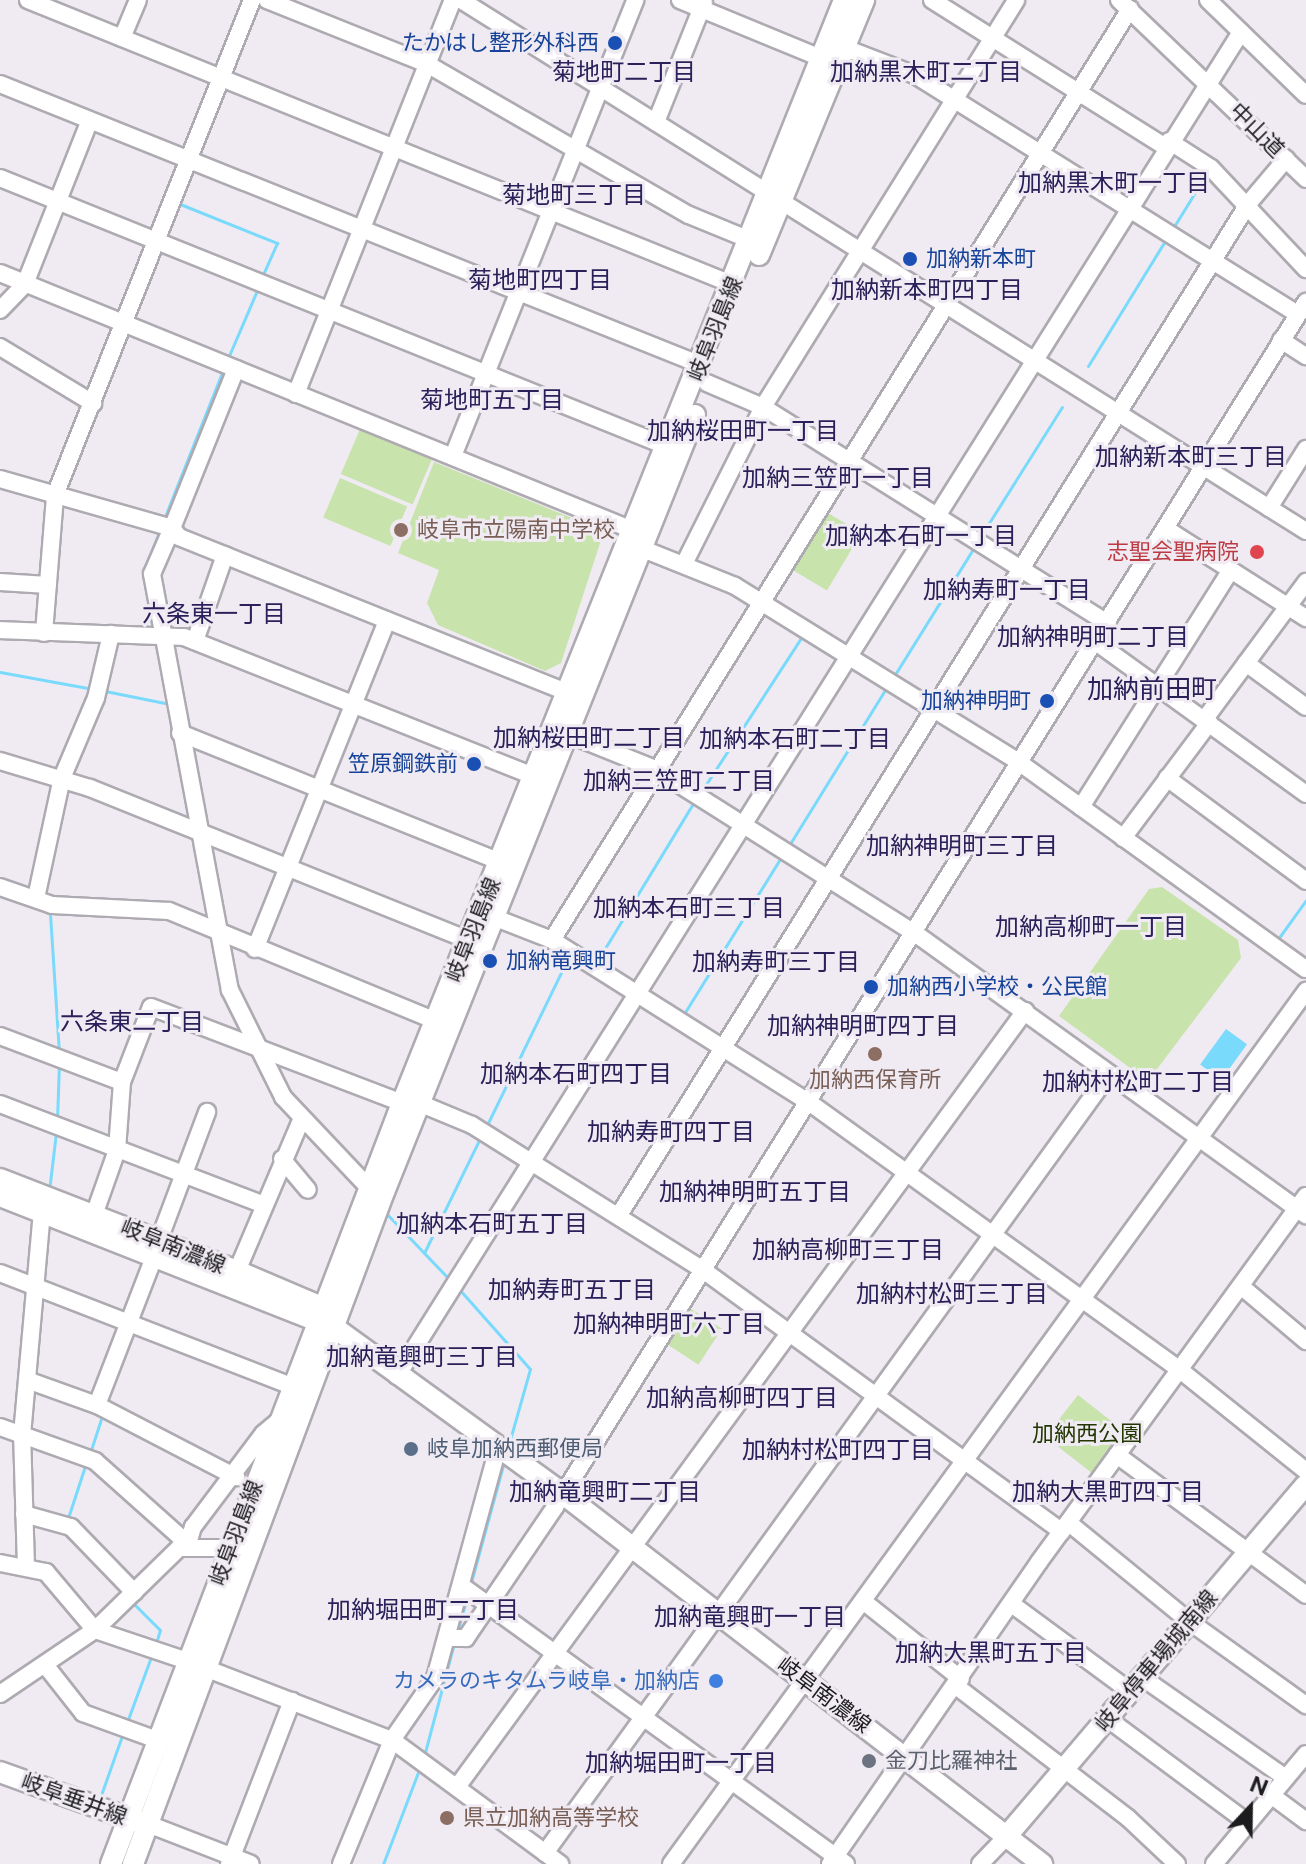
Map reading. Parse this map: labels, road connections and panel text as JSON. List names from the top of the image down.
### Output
{
  "streets": {
    "main road": [
      "岐阜羽島線",
      "岐阜南濃線",
      "岐阜停車場城南線",
      "岐阜垂井線"
    ],
    "street": ["中山道"]
  },
  "crossings": [
    ["岐阜羽島線", "岐阜南濃線"],
    ["岐阜羽島線", "岐阜垂井線"],
    ["岐阜南濃線", "岐阜停車場城南線"]
  ],
  "districts": [
    "菊地町二丁目",
    "加納黒木町二丁目",
    "加納黒木町一丁目",
    "菊地町三丁目",
    "菊地町四丁目",
    "加納新本町四丁目",
    "菊地町五丁目",
    "加納桜田町一丁目",
    "加納新本町三丁目",
    "加納三笠町一丁目",
    "加納本石町一丁目",
    "加納寿町一丁目",
    "六条東一丁目",
    "加納神明町二丁目",
    "加納前田町",
    "加納桜田町二丁目",
    "加納本石町二丁目",
    "加納三笠町二丁目",
    "加納神明町三丁目",
    "加納本石町三丁目",
    "加納高柳町一丁目",
    "加納寿町三丁目",
    "六条東二丁目",
    "加納神明町四丁目",
    "加納本石町四丁目",
    "加納村松町二丁目",
    "加納寿町四丁目",
    "加納神明町五丁目",
    "加納本石町五丁目",
    "加納高柳町三丁目",
    "加納寿町五丁目",
    "加納村松町三丁目",
    "加納神明町六丁目",
    "加納竜興町三丁目",
    "加納高柳町四丁目",
    "加納村松町四丁目",
    "加納竜興町二丁目",
    "加納大黒町四丁目",
    "加納堀田町二丁目",
    "加納竜興町一丁目",
    "加納大黒町五丁目",
    "加納堀田町一丁目"
  ],
  "parks": ["加納西公園"],
  "places": [
    "たかはし整形外科西",
    "加納新本町",
    "岐阜市立陽南中学校",
    "志聖会聖病院",
    "加納神明町",
    "笠原鋼鉄前",
    "加納竜興町",
    "加納西小学校・公民館",
    "加納西保育所",
    "岐阜加納西郵便局",
    "カメラのキタムラ岐阜・加納店",
    "金刀比羅神社",
    "県立加納高等学校"
  ],
  "north": "top"
}
